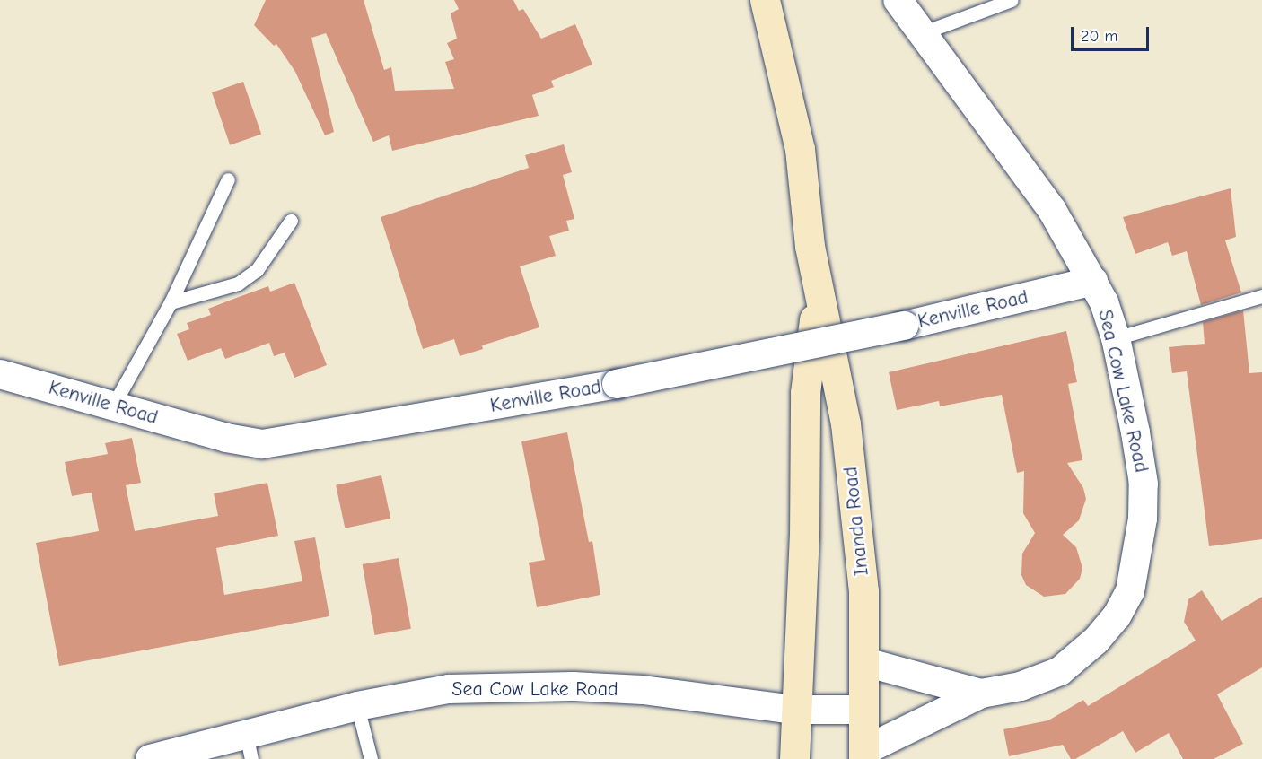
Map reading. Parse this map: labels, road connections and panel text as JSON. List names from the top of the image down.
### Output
{
  "streets": {
    "main road": ["Inanda Road"],
    "street": ["Kenville Road", "Sea Cow Lake Road"]
  },
  "crossings": [
    ["Kenville Road", "Sea Cow Lake Road"],
    ["Sea Cow Lake Road", "Inanda Road"]
  ],
  "scale_bar": "20 m"
}
